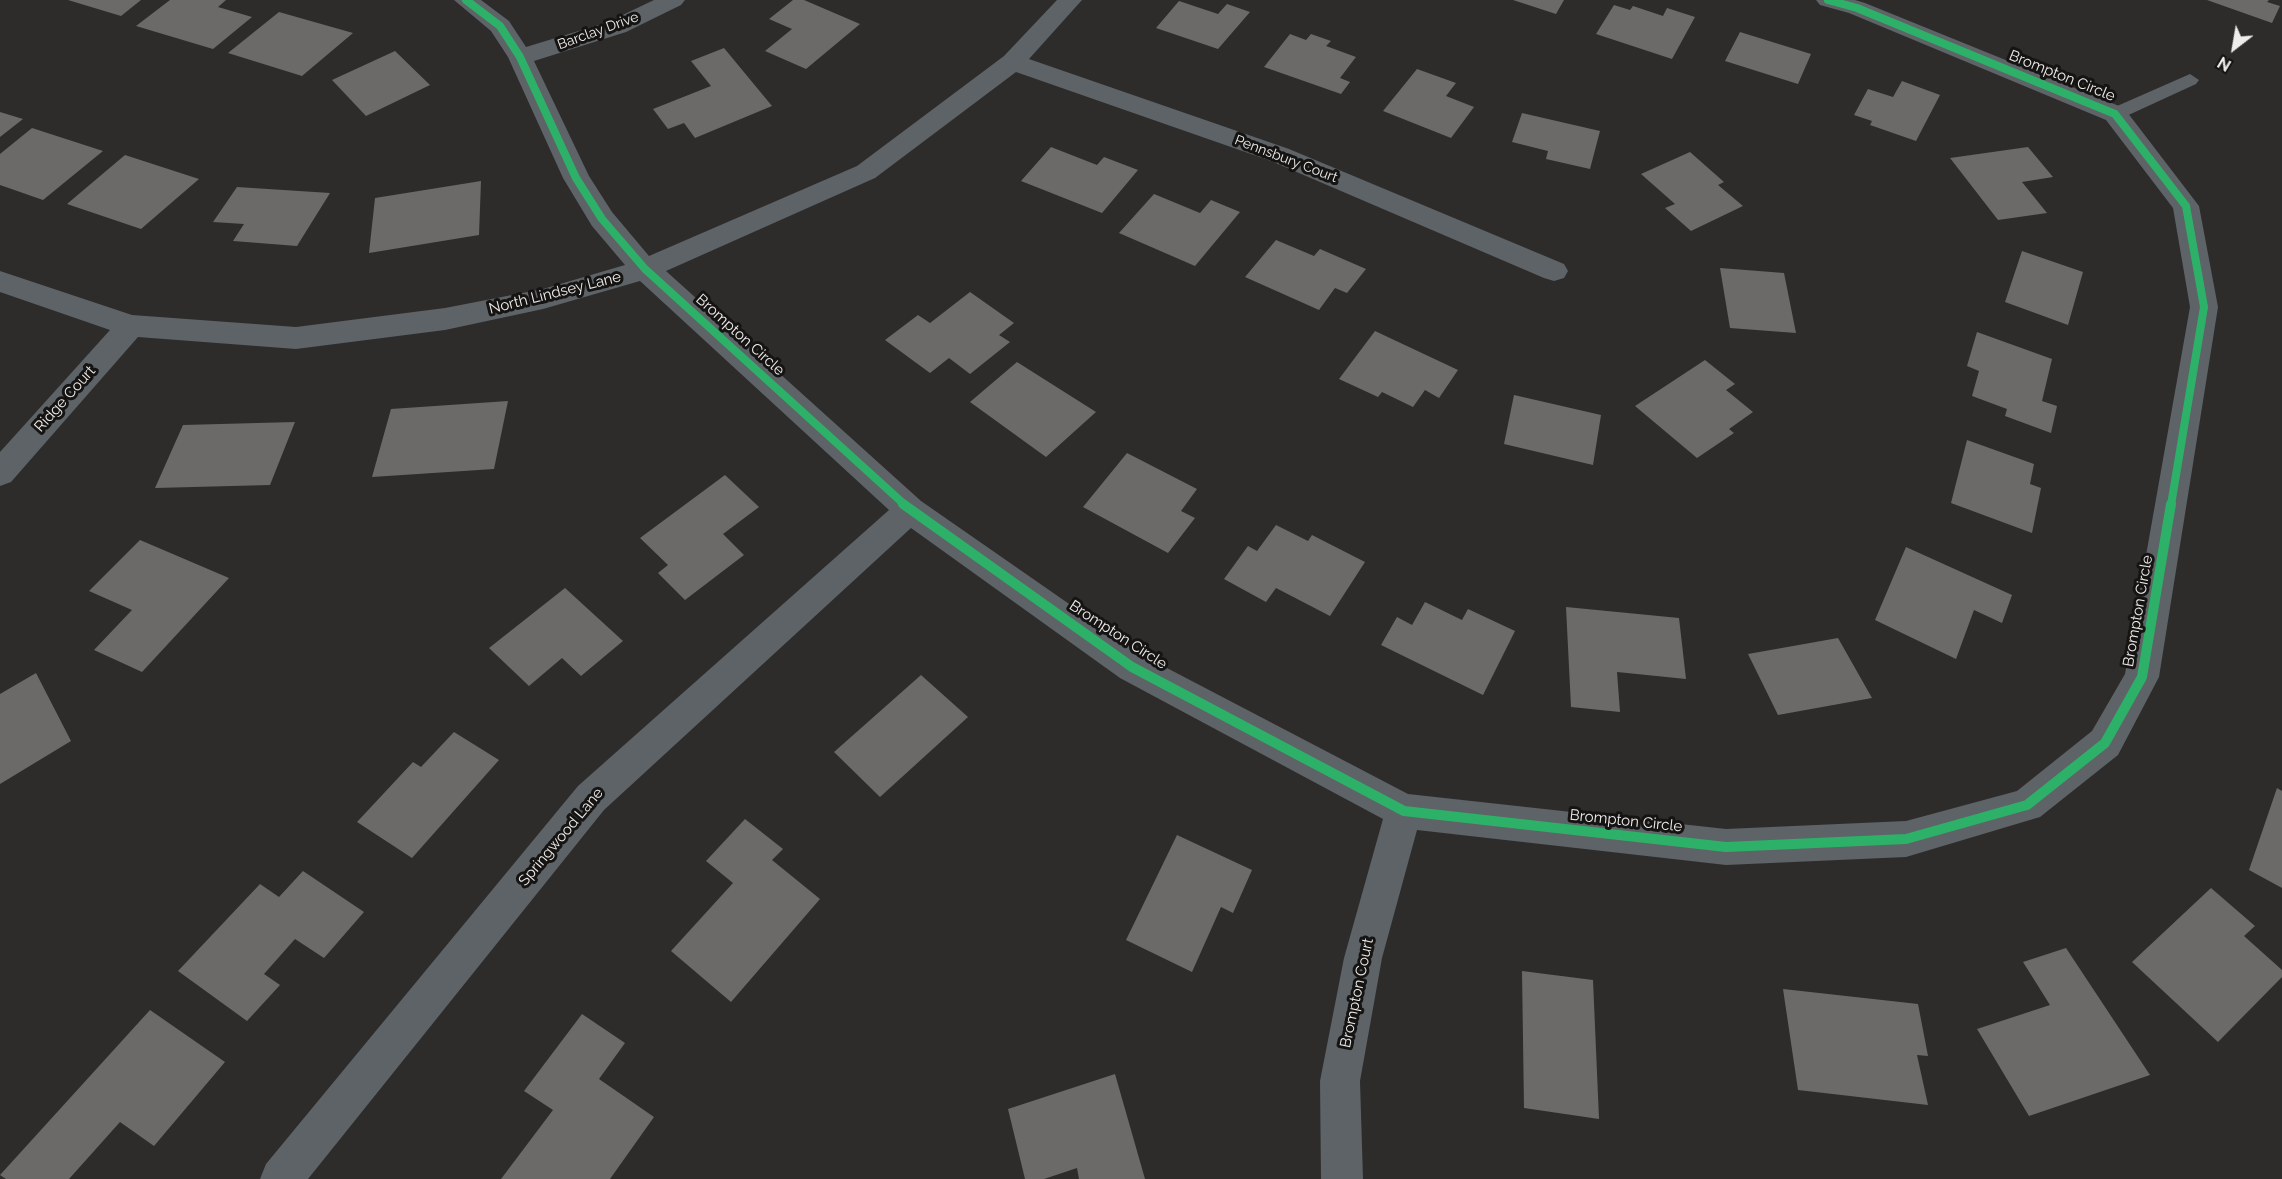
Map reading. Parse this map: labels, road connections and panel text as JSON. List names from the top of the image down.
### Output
{
  "streets": {
    "street": [
      "Barclay Drive",
      "Brompton Circle",
      "Pennsbury Court",
      "North Lindsey Lane",
      "Ridge Court",
      "Springwood Lane",
      "Brompton Court"
    ]
  },
  "crossings": [
    ["Barclay Drive", "Brompton Circle"],
    ["Brompton Circle", "North Lindsey Lane"],
    ["Brompton Circle", "Springwood Lane"],
    ["Brompton Circle", "Brompton Court"],
    ["Pennsbury Court", "North Lindsey Lane"],
    ["North Lindsey Lane", "Ridge Court"]
  ],
  "north": "bottom left"
}
